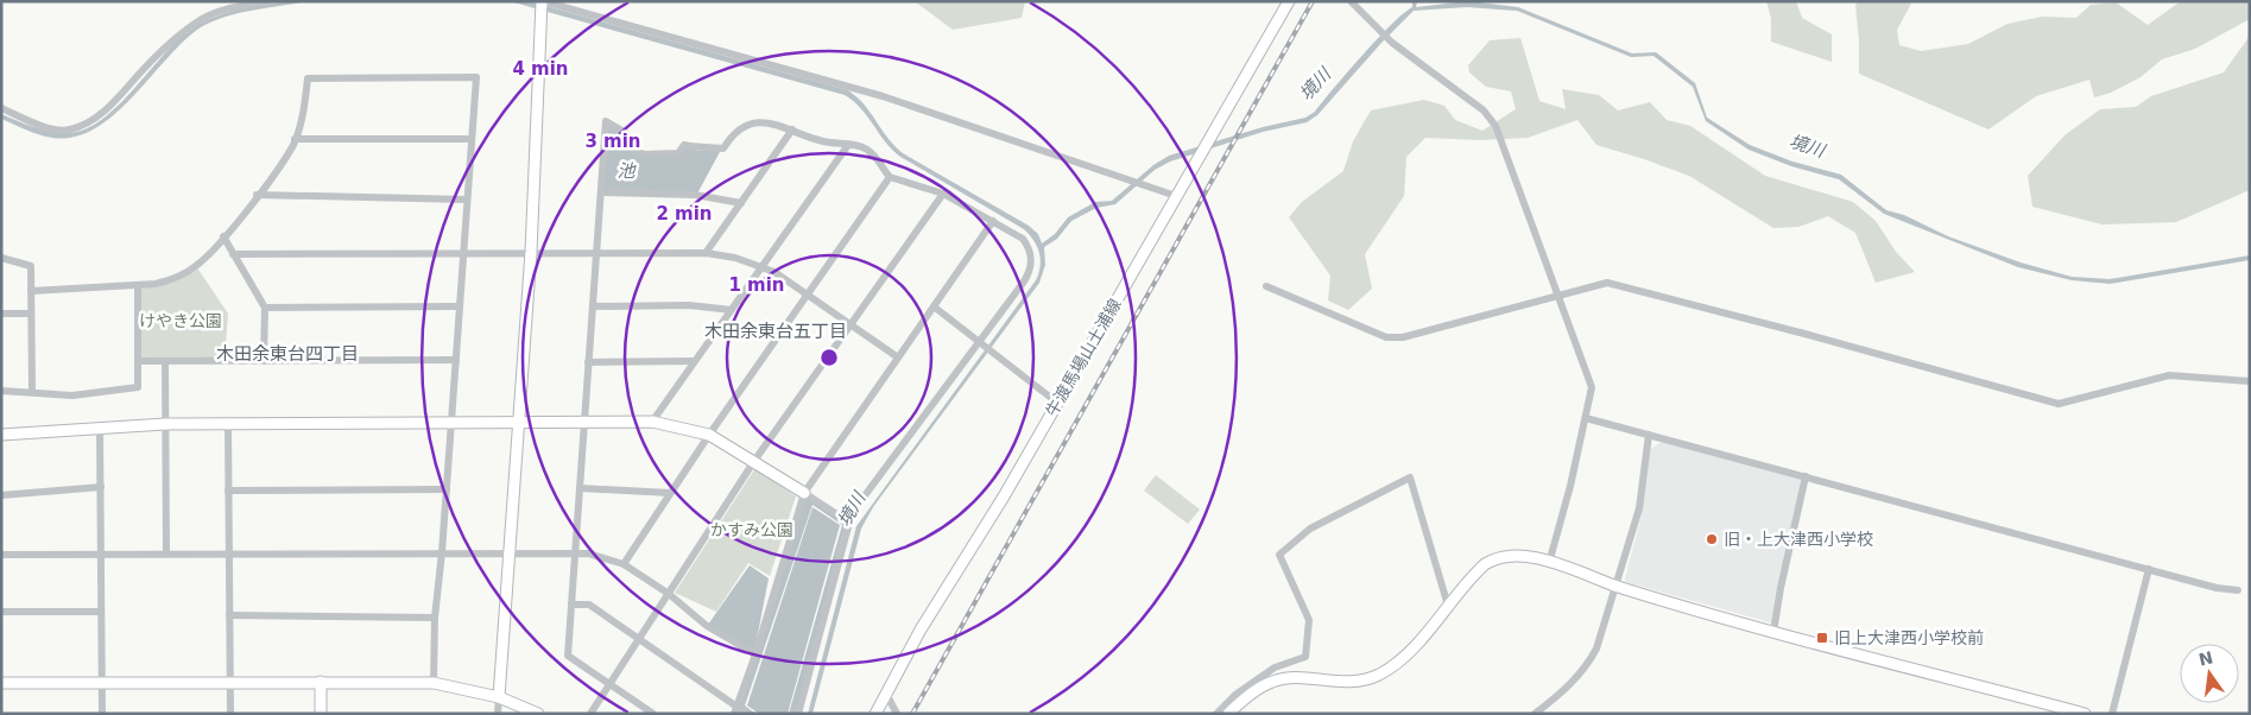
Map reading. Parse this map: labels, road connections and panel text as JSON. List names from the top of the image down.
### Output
{
  "streets": {
    "street": ["牛渡馬場山土浦線"]
  },
  "districts": ["木田余東台五丁目", "木田余東台四丁目"],
  "water": ["境川", "池"],
  "parks": ["けやき公園", "かすみ公園"],
  "places": {
    "other": ["旧・上大津西小学校"],
    "transit": ["旧上大津西小学校前"]
  },
  "north": "top",
  "rings": [
    "4 min",
    "3 min",
    "2 min",
    "1 min"
  ]
}
